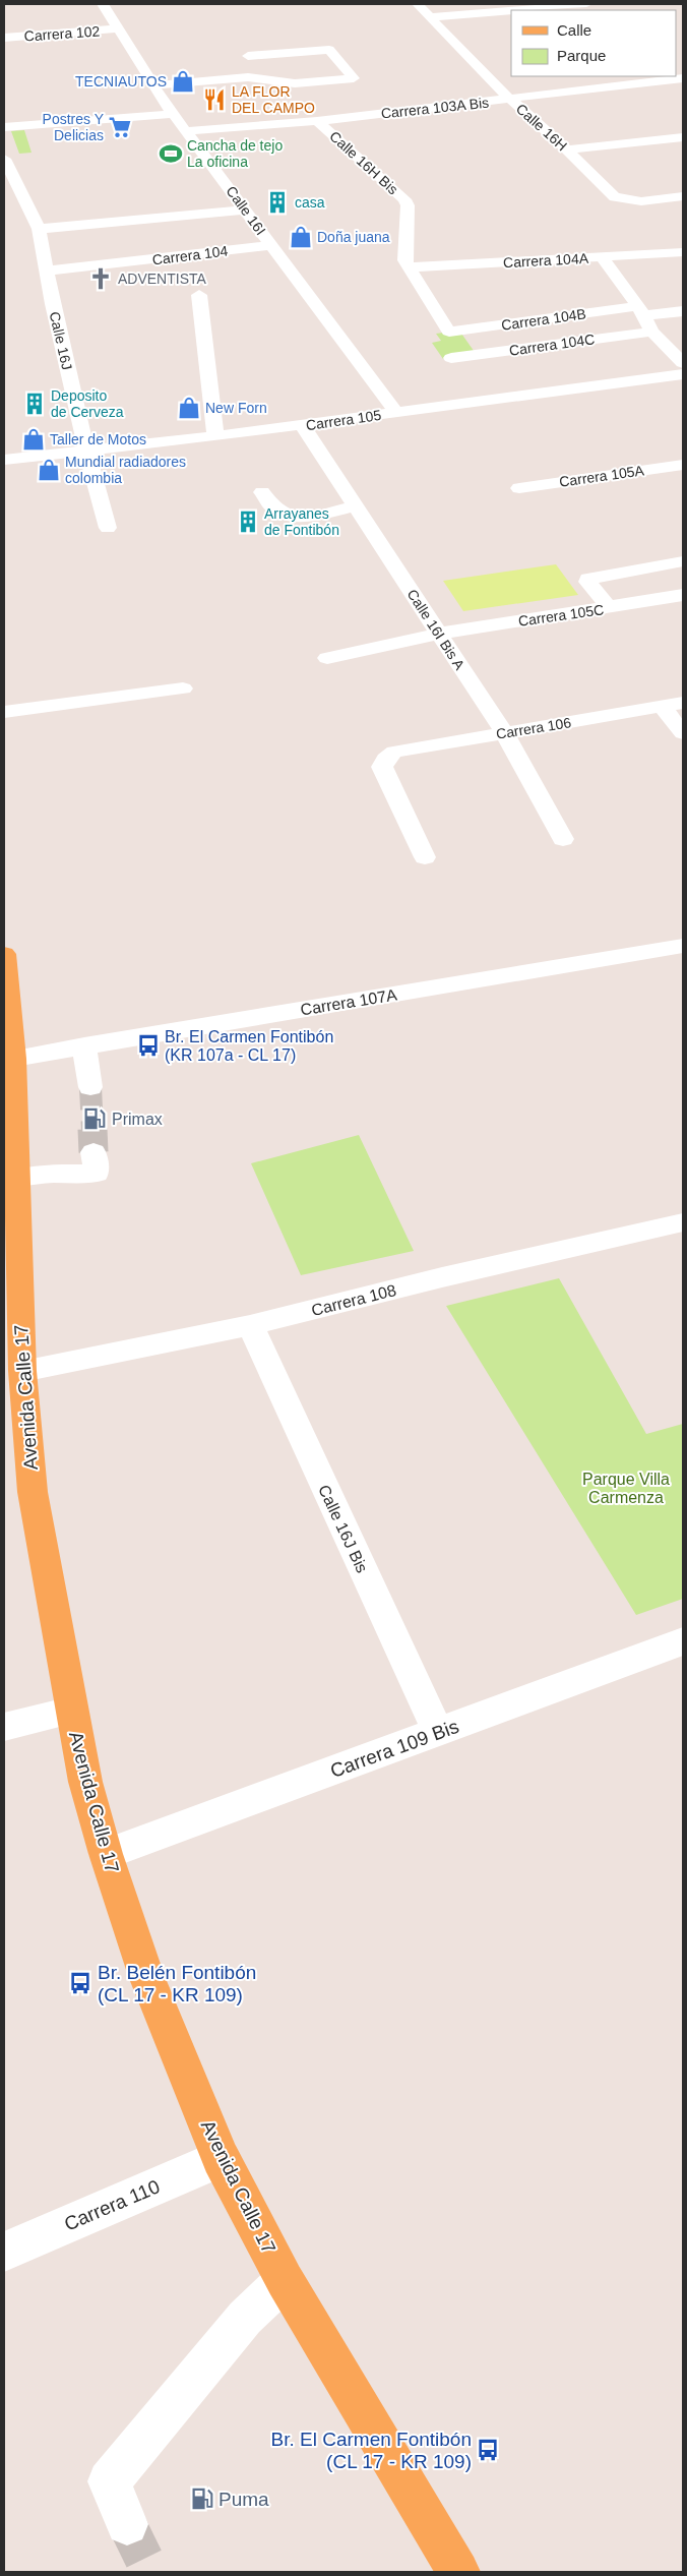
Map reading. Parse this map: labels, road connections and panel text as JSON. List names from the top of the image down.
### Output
{
  "streets": {
    "main road": ["Avenida Calle 17"],
    "street": [
      "Carrera 102",
      "Carrera 103A Bis",
      "Calle 16H",
      "Calle 16H Bis",
      "Calle 16I",
      "Carrera 104",
      "Carrera 104A",
      "Carrera 104B",
      "Calle 16J",
      "Carrera 104C",
      "Carrera 105",
      "Carrera 105A",
      "Carrera 105C",
      "Calle 16I Bis A",
      "Carrera 106",
      "Carrera 107A",
      "Carrera 108",
      "Calle 16J Bis",
      "Carrera 109 Bis",
      "Carrera 110"
    ]
  },
  "crossings": [
    ["Carrera 102", "Calle 16I"],
    ["Carrera 103A Bis", "Calle 16H"],
    ["Carrera 103A Bis", "Calle 16H Bis"],
    ["Carrera 103A Bis", "Calle 16I"],
    ["Calle 16H Bis", "Carrera 104A"],
    ["Calle 16H Bis", "Carrera 104B"],
    ["Calle 16I", "Carrera 104"],
    ["Calle 16I", "Carrera 105"],
    ["Carrera 104", "Calle 16J"],
    ["Carrera 104A", "Carrera 104B"],
    ["Calle 16J", "Carrera 105"],
    ["Carrera 105", "Calle 16I Bis A"],
    ["Carrera 105C", "Calle 16I Bis A"],
    ["Calle 16I Bis A", "Carrera 106"],
    ["Carrera 107A", "Avenida Calle 17"],
    ["Carrera 108", "Avenida Calle 17"],
    ["Carrera 108", "Calle 16J Bis"],
    ["Avenida Calle 17", "Carrera 109 Bis"],
    ["Avenida Calle 17", "Carrera 110"],
    ["Calle 16J Bis", "Carrera 109 Bis"]
  ],
  "parks": ["Parque Villa Carmenza"],
  "places": {
    "shop": [
      "TECNIAUTOS",
      "Doña juana",
      "New Forn",
      "Taller de Motos",
      "Mundial radiadores colombia"
    ],
    "restaurant": ["LA FLOR DEL CAMPO"],
    "supermarket": ["Postres Y Delicias"],
    "sports": ["Cancha de tejo La oficina"],
    "building": ["casa", "Deposito de Cerveza", "Arrayanes de Fontibón"],
    "church": ["ADVENTISTA"],
    "bus stop": ["Br. El Carmen Fontibón (KR 107a - CL 17)", "Br. Belén Fontibón (CL 17 - KR 109)", "Br. El Carmen Fontibón (CL 17 - KR 109)"],
    "fuel station": ["Primax", "Puma"]
  },
  "legend": ["Calle", "Parque"]
}
